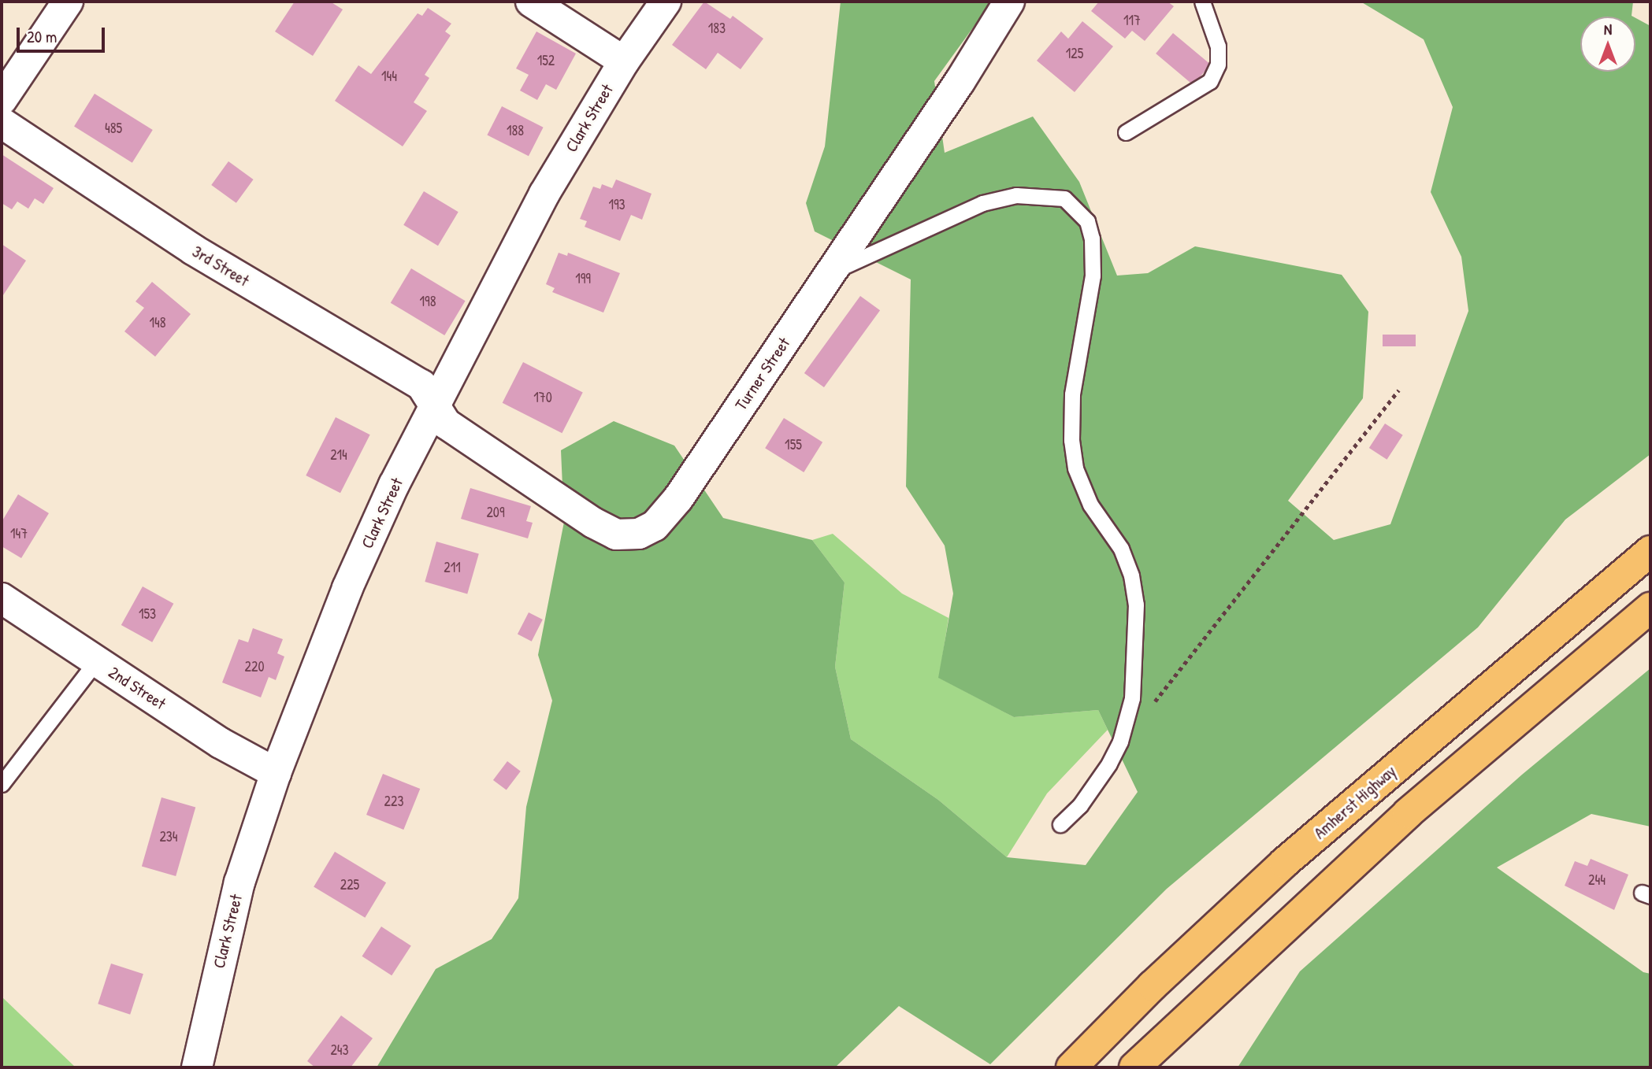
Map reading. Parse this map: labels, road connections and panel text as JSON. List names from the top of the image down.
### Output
{
  "streets": {
    "highway": ["Amherst Highway"],
    "street": [
      "Clark Street",
      "3rd Street",
      "Turner Street",
      "2nd Street"
    ]
  },
  "crossings": [
    ["Clark Street", "3rd Street"],
    ["Clark Street", "Turner Street"],
    ["Clark Street", "2nd Street"],
    ["3rd Street", "Turner Street"]
  ],
  "house_numbers": [
    "117",
    "183",
    "125",
    "152",
    "144",
    "485",
    "188",
    "193",
    "199",
    "198",
    "148",
    "170",
    "155",
    "214",
    "209",
    "147",
    "211",
    "153",
    "220",
    "223",
    "234",
    "244",
    "225",
    "243"
  ],
  "scale_bar": "20 m",
  "north": "top"
}
